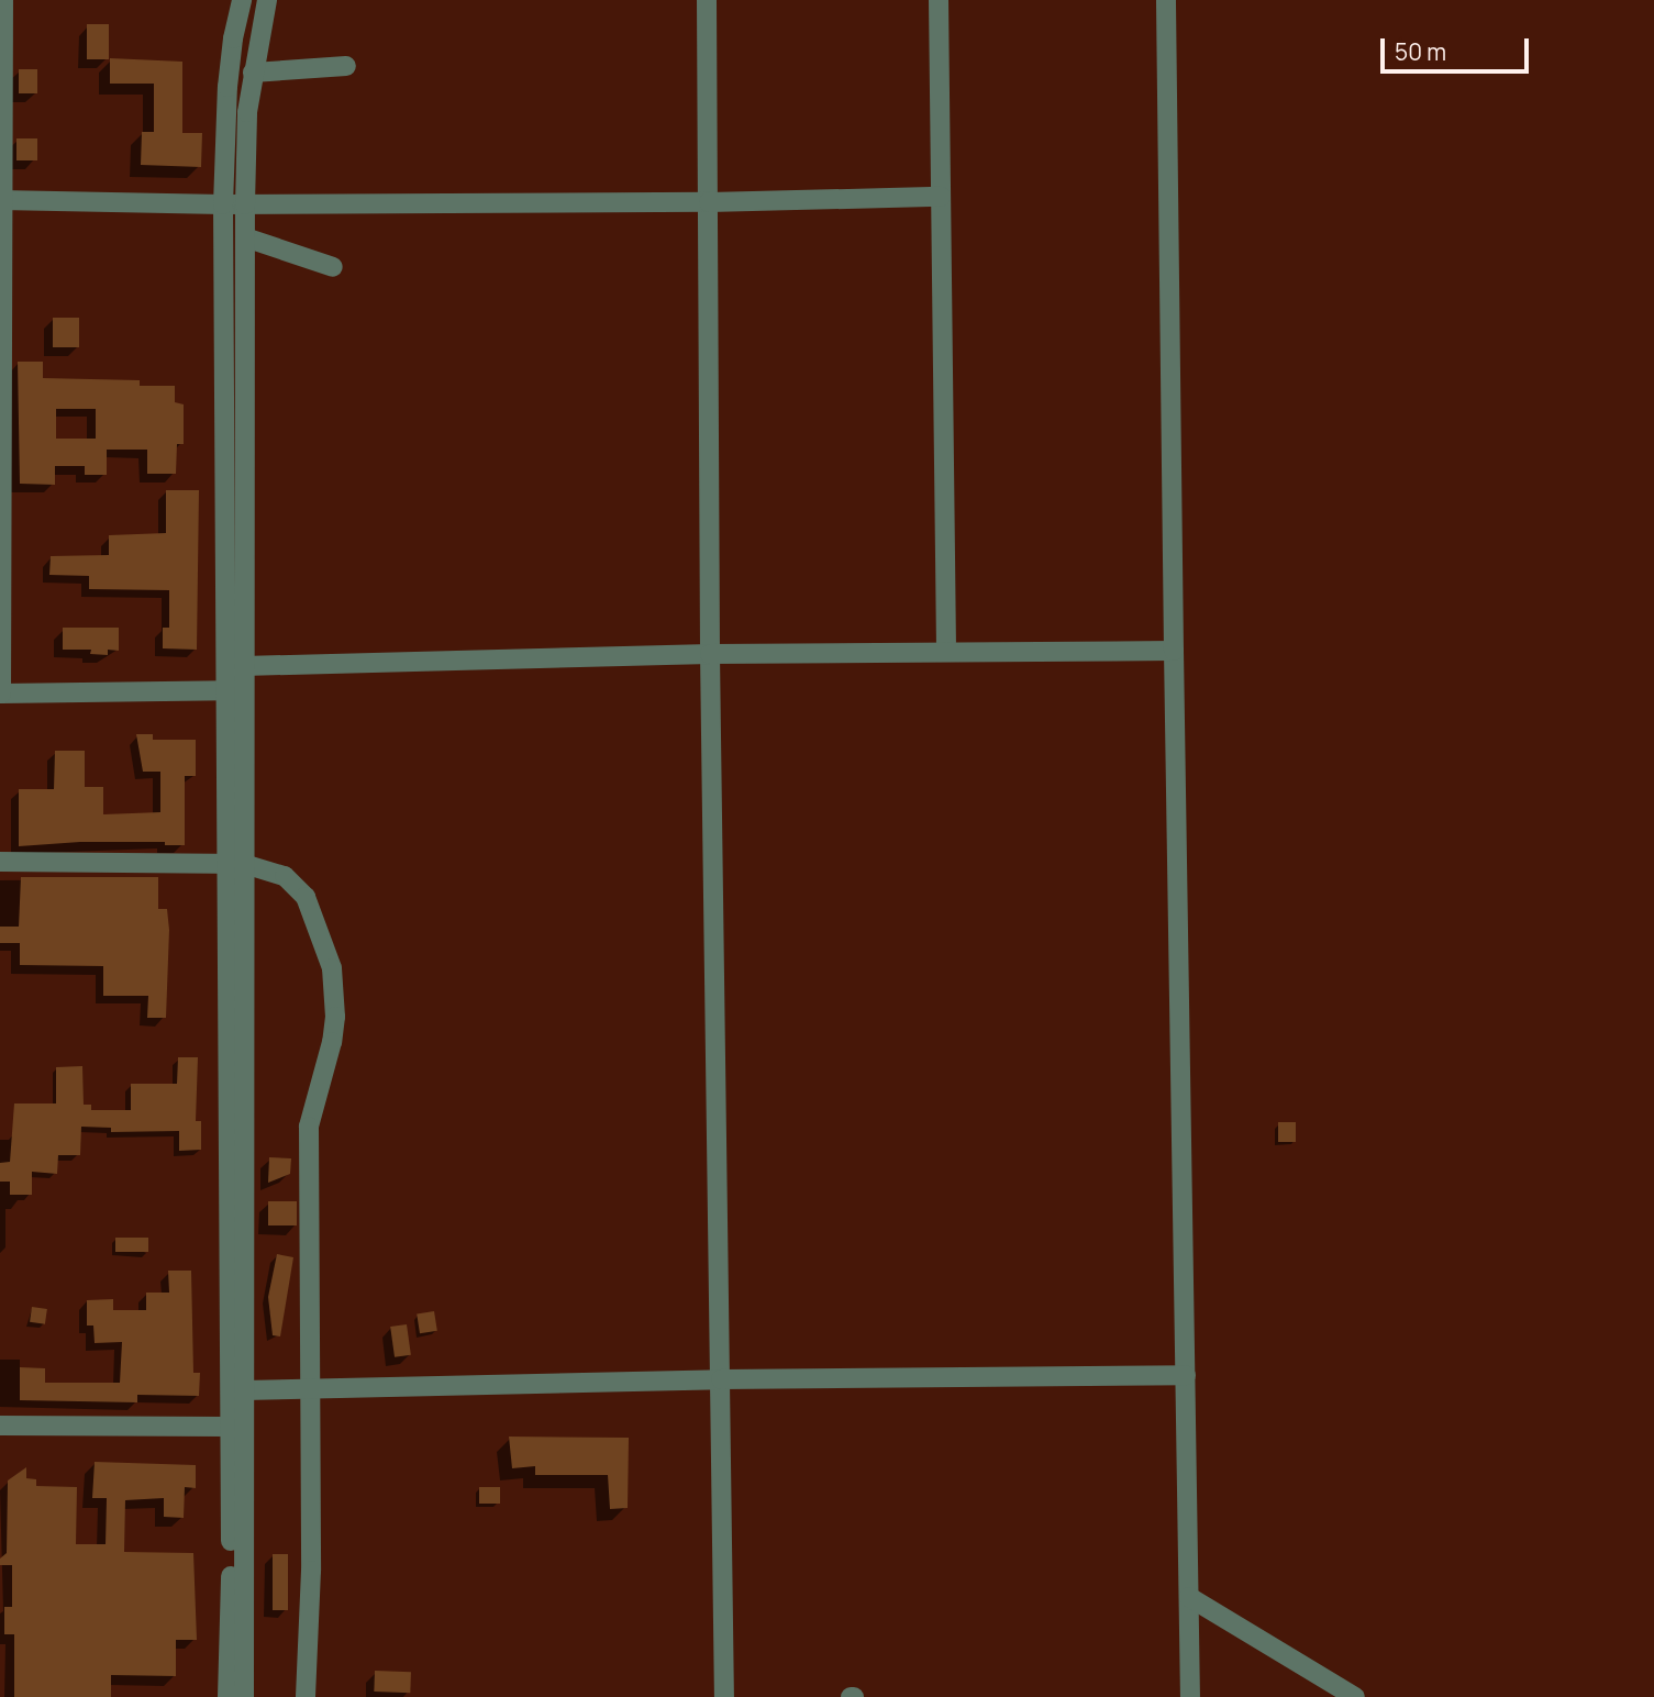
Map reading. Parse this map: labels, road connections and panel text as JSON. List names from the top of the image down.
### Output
{
  "scale_bar": "50 m"
}
